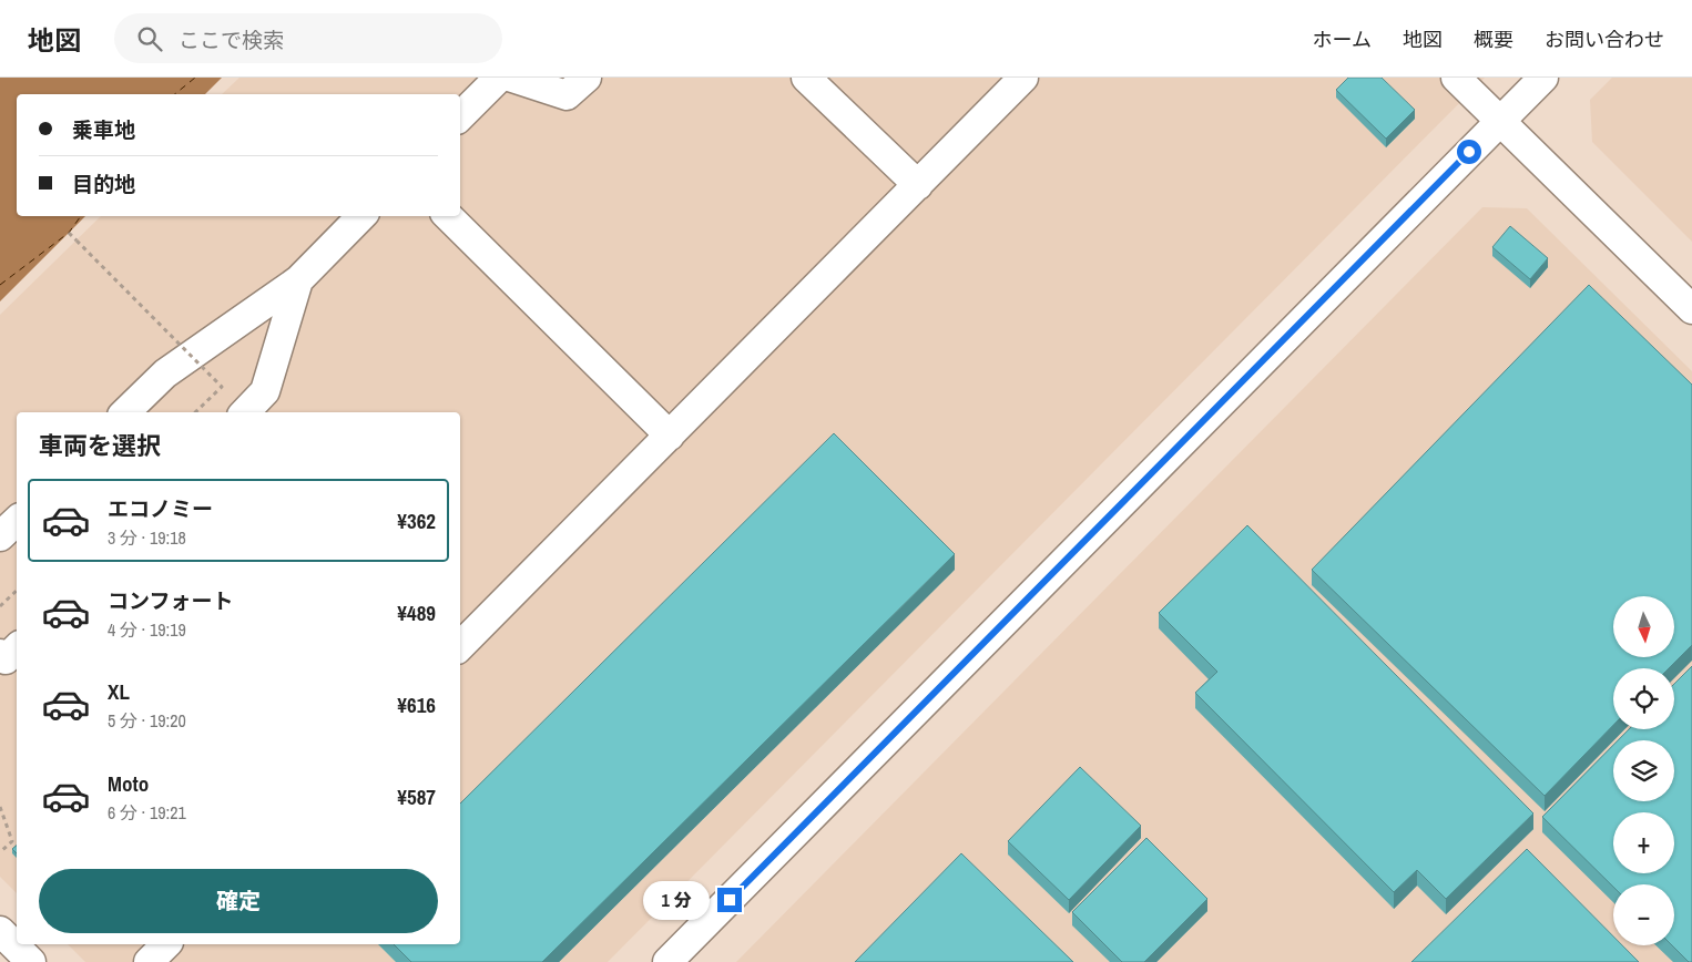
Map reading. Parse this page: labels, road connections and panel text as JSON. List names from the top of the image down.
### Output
{
  "north": "bottom",
  "page": {
    "header": "地図",
    "search": "ここで検索",
    "nav": [
      "ホーム",
      "地図",
      "概要",
      "お問い合わせ"
    ],
    "banner": ["乗車地", "目的地"],
    "heading": "車両を選択",
    "list": [
      {
        "name": "エコノミー",
        "note": "3 分 · 19:18",
        "value": "¥362"
      },
      {
        "name": "コンフォート",
        "note": "4 分 · 19:19",
        "value": "¥489"
      },
      {
        "name": "XL",
        "note": "5 分 · 19:20",
        "value": "¥616"
      },
      {
        "name": "Moto",
        "note": "6 分 · 19:21",
        "value": "¥587"
      }
    ],
    "map_buttons": ["+", "−"],
    "buttons": "確定",
    "bubble": "1 分"
  }
}
